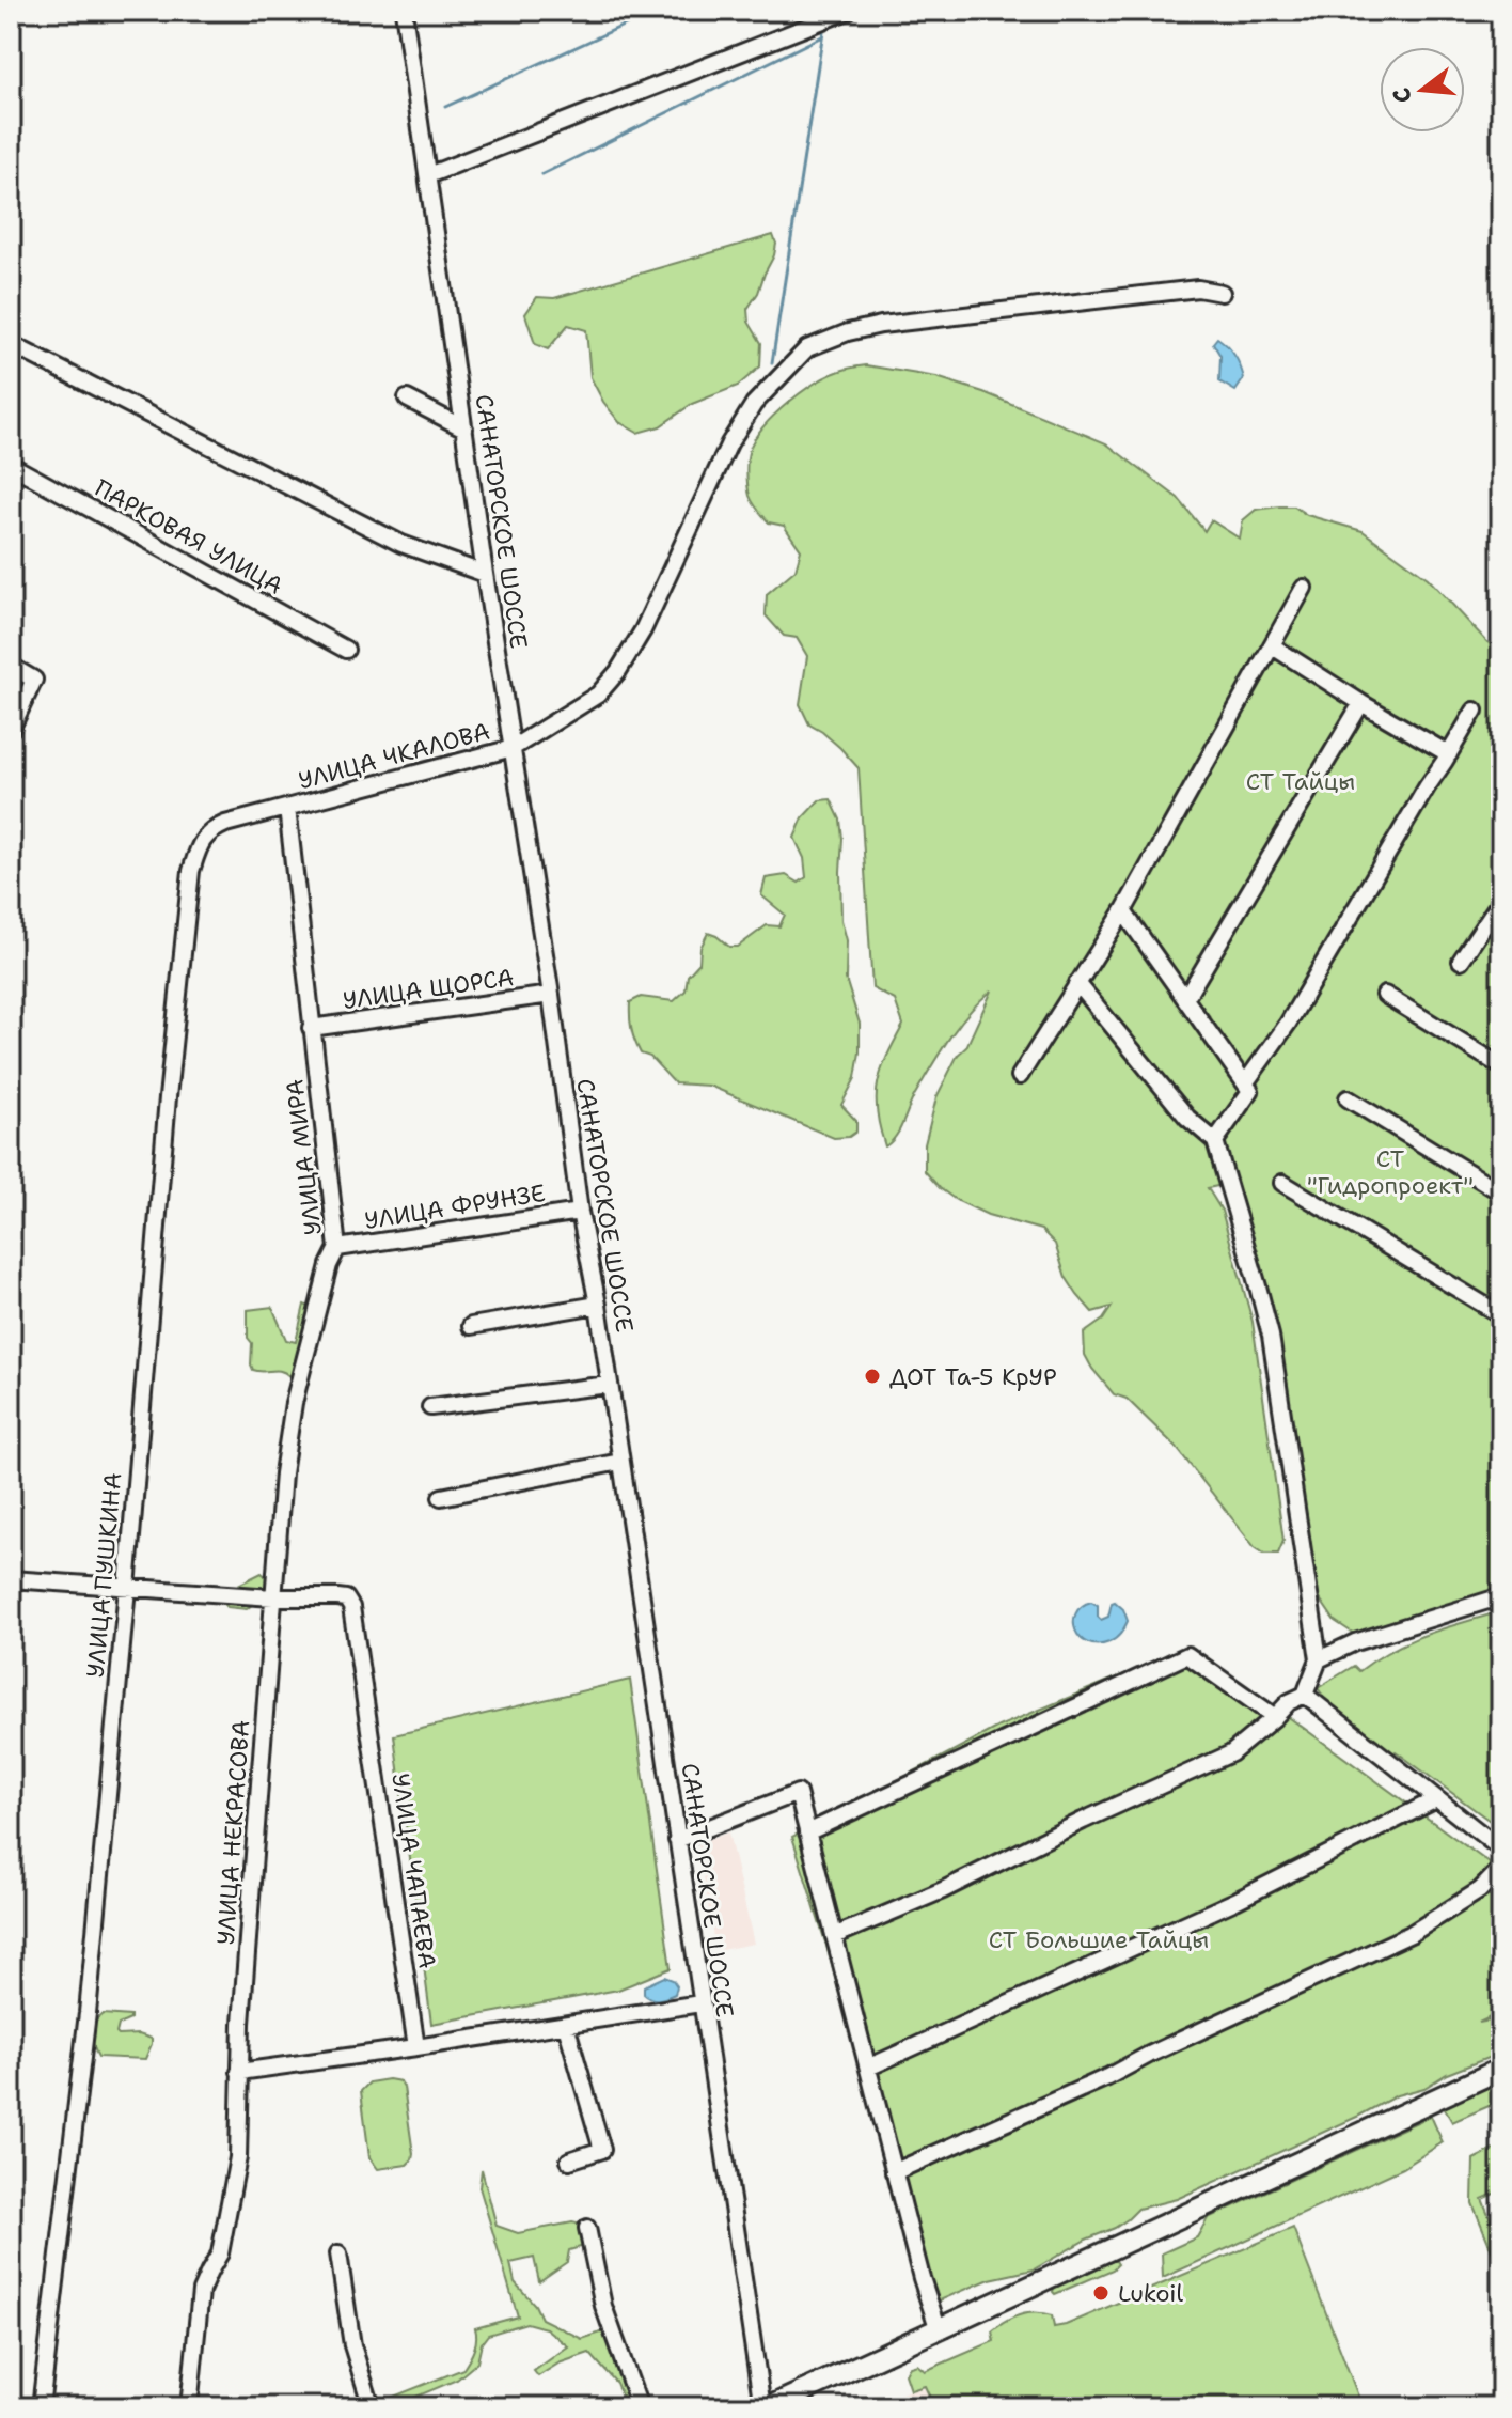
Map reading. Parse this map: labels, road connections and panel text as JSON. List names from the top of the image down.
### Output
{
  "streets": {
    "street": [
      "САНАТОРСКОЕ ШОССЕ",
      "ПАРКОВАЯ УЛИЦА",
      "УЛИЦА ЧКАЛОВА",
      "УЛИЦА ЩОРСА",
      "УЛИЦА МИРА",
      "УЛИЦА ФРУНЗЕ",
      "УЛИЦА ПУШКИНА",
      "УЛИЦА НЕКРАСОВА",
      "УЛИЦА ЧАПАЕВА"
    ]
  },
  "crossings": [
    ["САНАТОРСКОЕ ШОССЕ", "УЛИЦА ЧКАЛОВА"],
    ["САНАТОРСКОЕ ШОССЕ", "УЛИЦА ЩОРСА"],
    ["САНАТОРСКОЕ ШОССЕ", "УЛИЦА ФРУНЗЕ"],
    ["УЛИЦА ЧКАЛОВА", "УЛИЦА МИРА"],
    ["УЛИЦА ЧКАЛОВА", "УЛИЦА ПУШКИНА"],
    ["УЛИЦА ЩОРСА", "УЛИЦА МИРА"],
    ["УЛИЦА МИРА", "УЛИЦА ФРУНЗЕ"],
    ["УЛИЦА МИРА", "УЛИЦА ПУШКИНА"],
    ["УЛИЦА МИРА", "УЛИЦА НЕКРАСОВА"],
    ["УЛИЦА МИРА", "УЛИЦА ЧАПАЕВА"],
    ["УЛИЦА ПУШКИНА", "УЛИЦА ЧАПАЕВА"],
    ["УЛИЦА НЕКРАСОВА", "УЛИЦА ЧАПАЕВА"]
  ],
  "parks": ["СТ Тайцы", "СТ \"Гидропроект\"", "СТ Большие Тайцы"],
  "places": ["ДОТ Та-5 КрУР", "Lukoil"],
  "north": "left"
}
